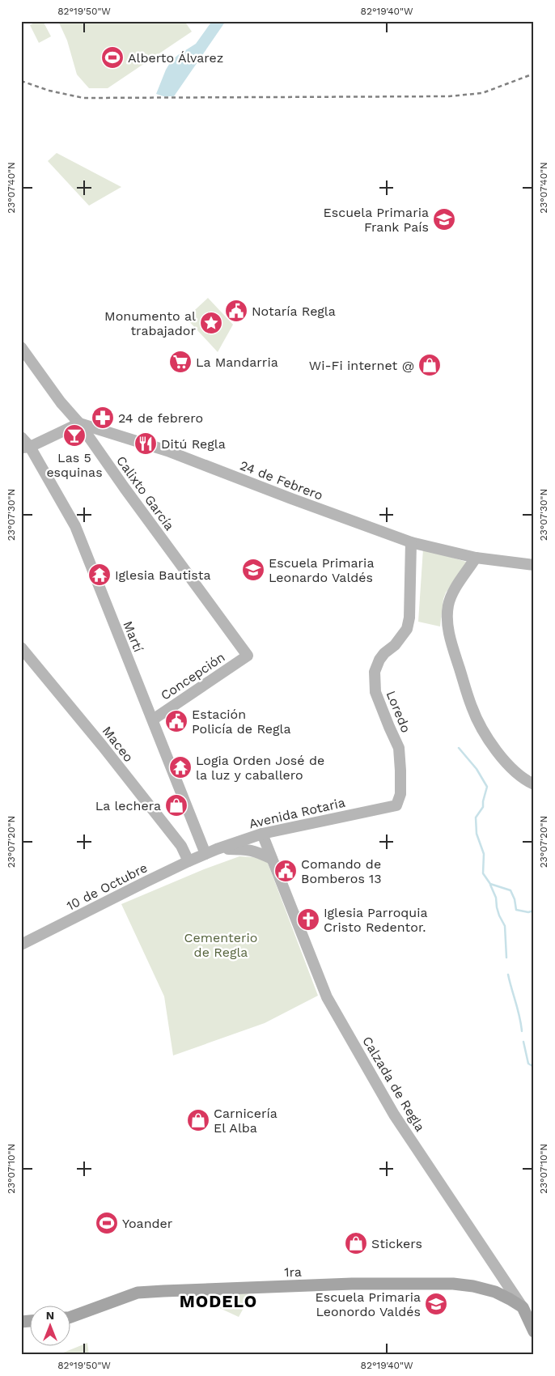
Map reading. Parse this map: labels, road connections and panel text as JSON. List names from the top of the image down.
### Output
{
  "streets": {
    "main road": [
      "24 de Febrero",
      "Calixto García",
      "Martí",
      "Concepción",
      "Loredo",
      "Maceo",
      "Avenida Rotaria",
      "10 de Octubre",
      "Calzada de Regla",
      "1ra"
    ]
  },
  "crossings": [
    ["24 de Febrero", "Calixto García"],
    ["24 de Febrero", "Loredo"],
    ["Calixto García", "Concepción"],
    ["Martí", "Concepción"],
    ["Martí", "Avenida Rotaria"],
    ["Martí", "10 de Octubre"],
    ["Loredo", "Avenida Rotaria"],
    ["Maceo", "10 de Octubre"],
    ["Avenida Rotaria", "10 de Octubre"],
    ["Avenida Rotaria", "Calzada de Regla"],
    ["Calzada de Regla", "1ra"]
  ],
  "districts": ["MODELO"],
  "parks": ["Cementerio de Regla"],
  "places": {
    "sports": ["Alberto Álvarez", "Yoander"],
    "school or university": ["Escuela Primaria Frank País", "Escuela Primaria Leonardo Valdés", "Escuela Primaria Leonordo Valdés"],
    "public building": ["Notaría Regla", "Estación Policía de Regla", "Comando de Bomberos 13"],
    "place": ["Monumento al trabajador"],
    "supermarket": ["La Mandarria"],
    "shop": [
      "Wi-Fi internet @",
      "La lechera",
      "Carnicería El Alba",
      "Stickers"
    ],
    "pharmacy": ["24 de febrero"],
    "bar": ["Las 5 esquinas"],
    "restaurant": ["Ditú Regla"],
    "temple": ["Iglesia Bautista", "Logia Orden José de la luz y caballero"],
    "church": ["Iglesia Parroquia Cristo Redentor."]
  },
  "north": "top",
  "coordinates": [
    "82°19'50\"W",
    "82°19'40\"W",
    "23°07'40\"N",
    "23°07'30\"N",
    "23°07'20\"N",
    "23°07'10\"N"
  ]
}
